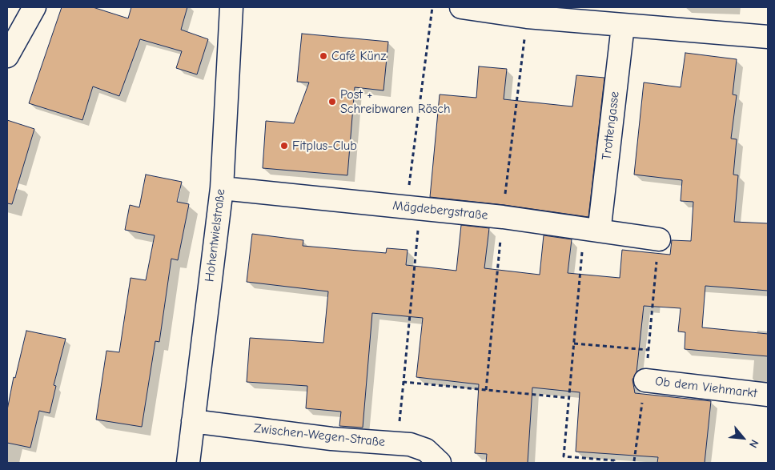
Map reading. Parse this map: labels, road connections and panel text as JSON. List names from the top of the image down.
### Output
{
  "streets": {
    "street": [
      "Trottengasse",
      "Mägdebergstraße",
      "Hohentwielstraße",
      "Ob dem Viehmarkt",
      "Zwischen-Wegen-Straße"
    ]
  },
  "crossings": [
    ["Trottengasse", "Mägdebergstraße"],
    ["Mägdebergstraße", "Hohentwielstraße"],
    ["Hohentwielstraße", "Zwischen-Wegen-Straße"]
  ],
  "places": ["Café Künz", "Post + Schreibwaren Rösch", "Fitplus-Club"],
  "north": "bottom right"
}
